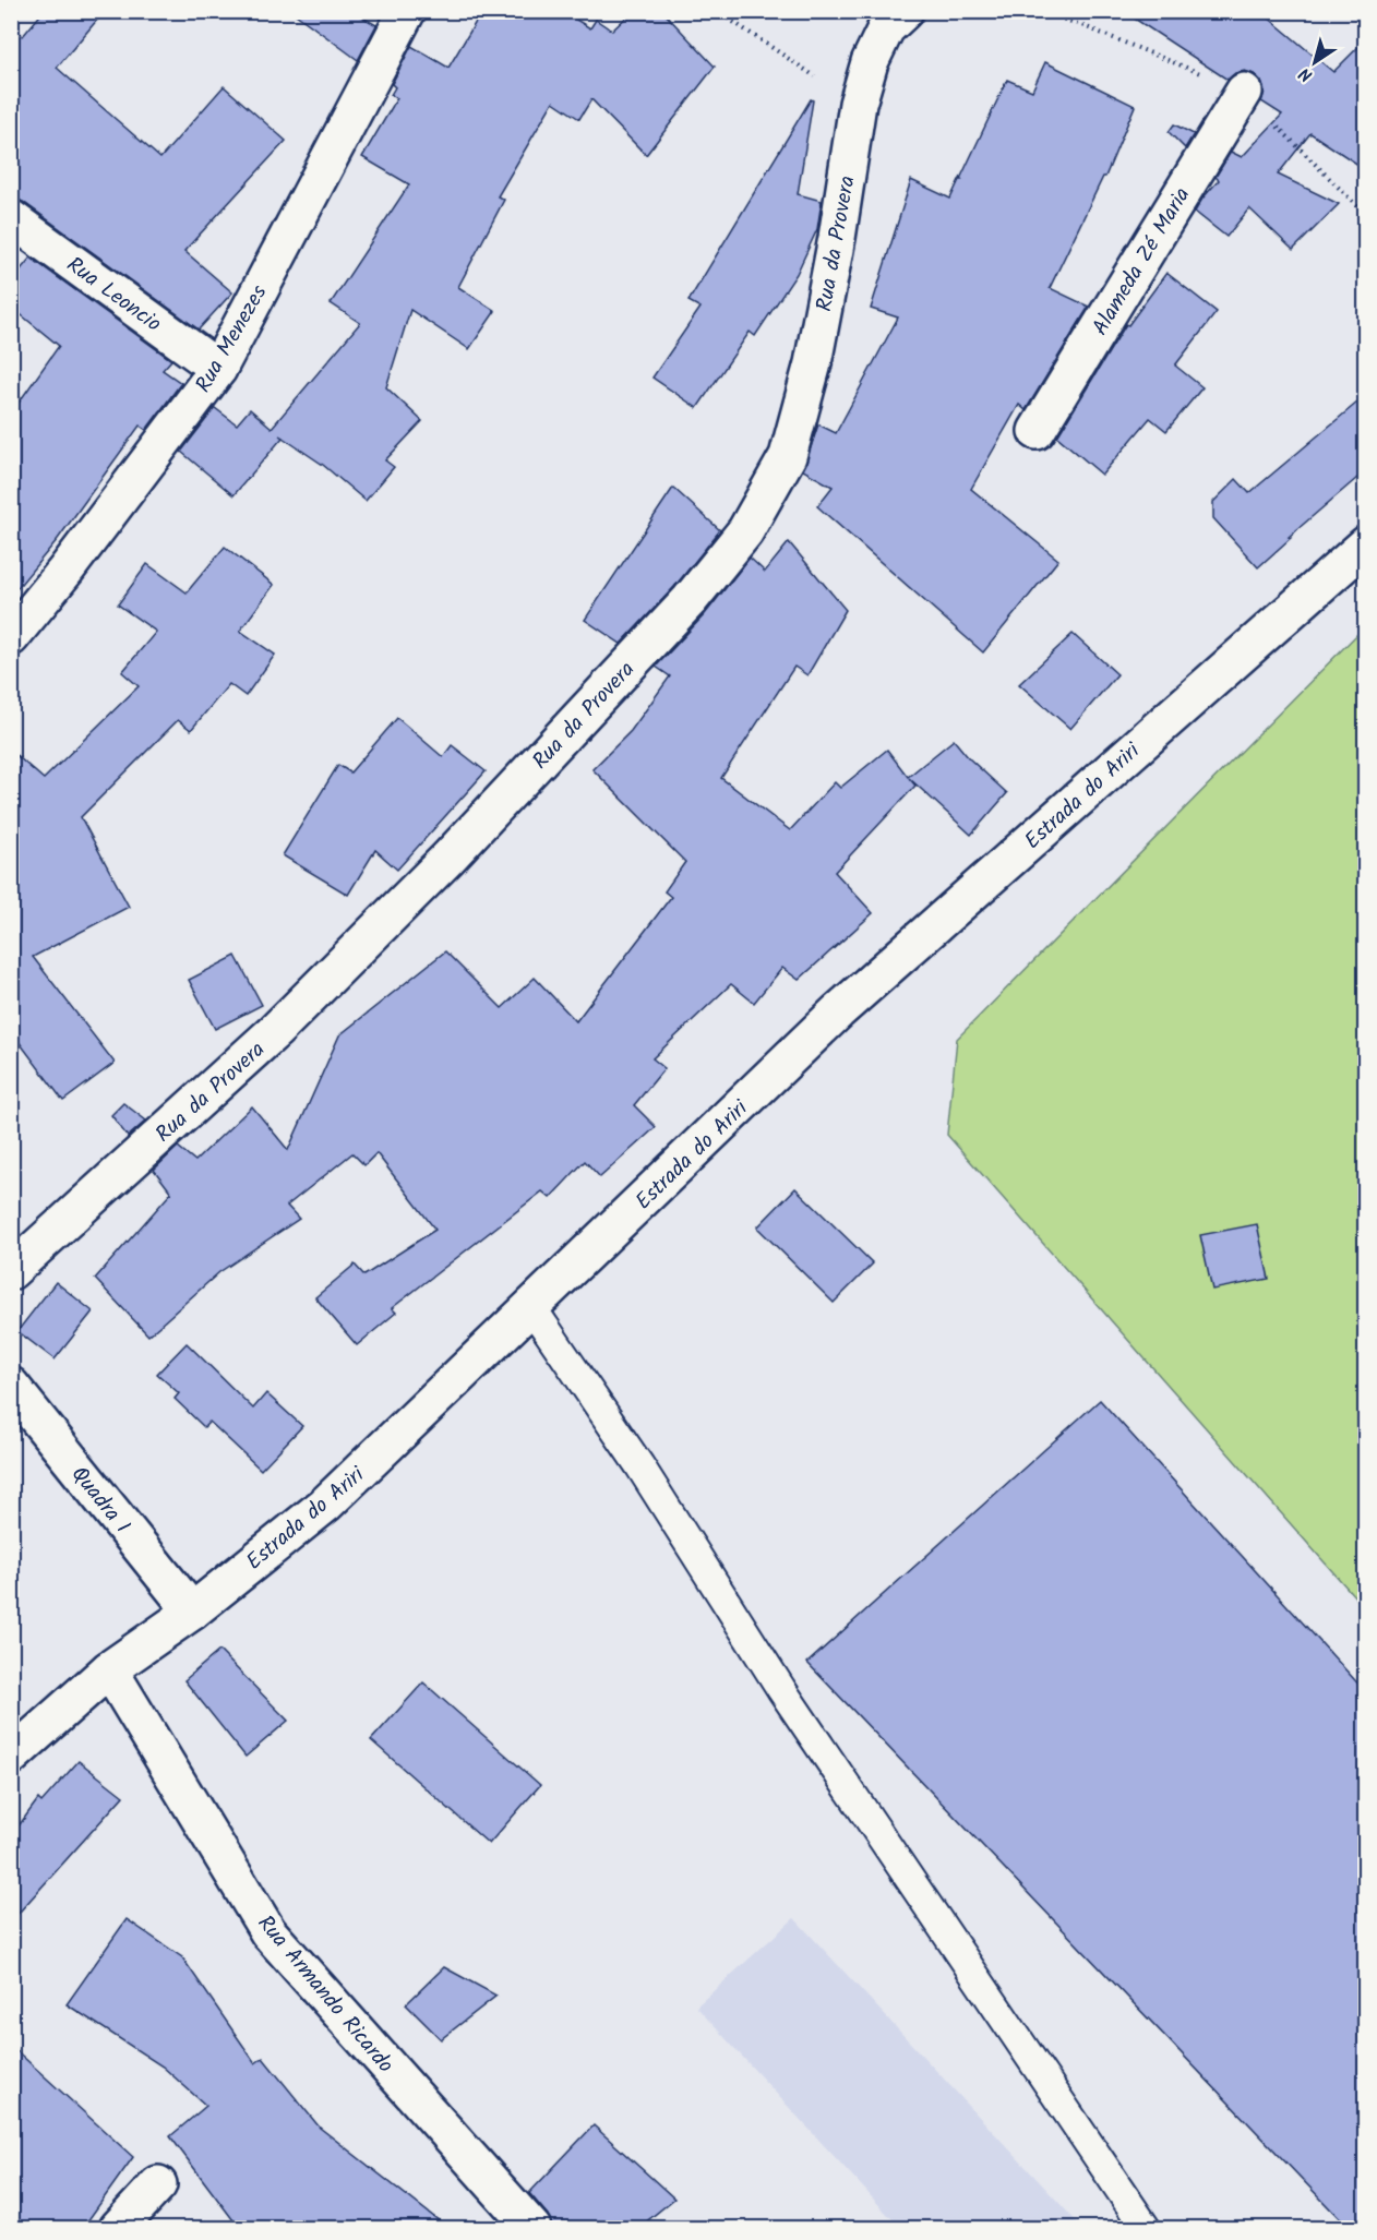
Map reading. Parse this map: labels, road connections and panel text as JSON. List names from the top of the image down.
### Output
{
  "streets": {
    "street": [
      "Rua da Provera",
      "Alameda Zé Maria",
      "Rua Leoncio",
      "Rua Menezes",
      "Estrada do Ariri",
      "Quadra I",
      "Rua Armando Ricardo"
    ]
  },
  "crossings": [
    ["Rua Leoncio", "Rua Menezes"],
    ["Estrada do Ariri", "Quadra I"],
    ["Estrada do Ariri", "Rua Armando Ricardo"]
  ],
  "north": "bottom left"
}
